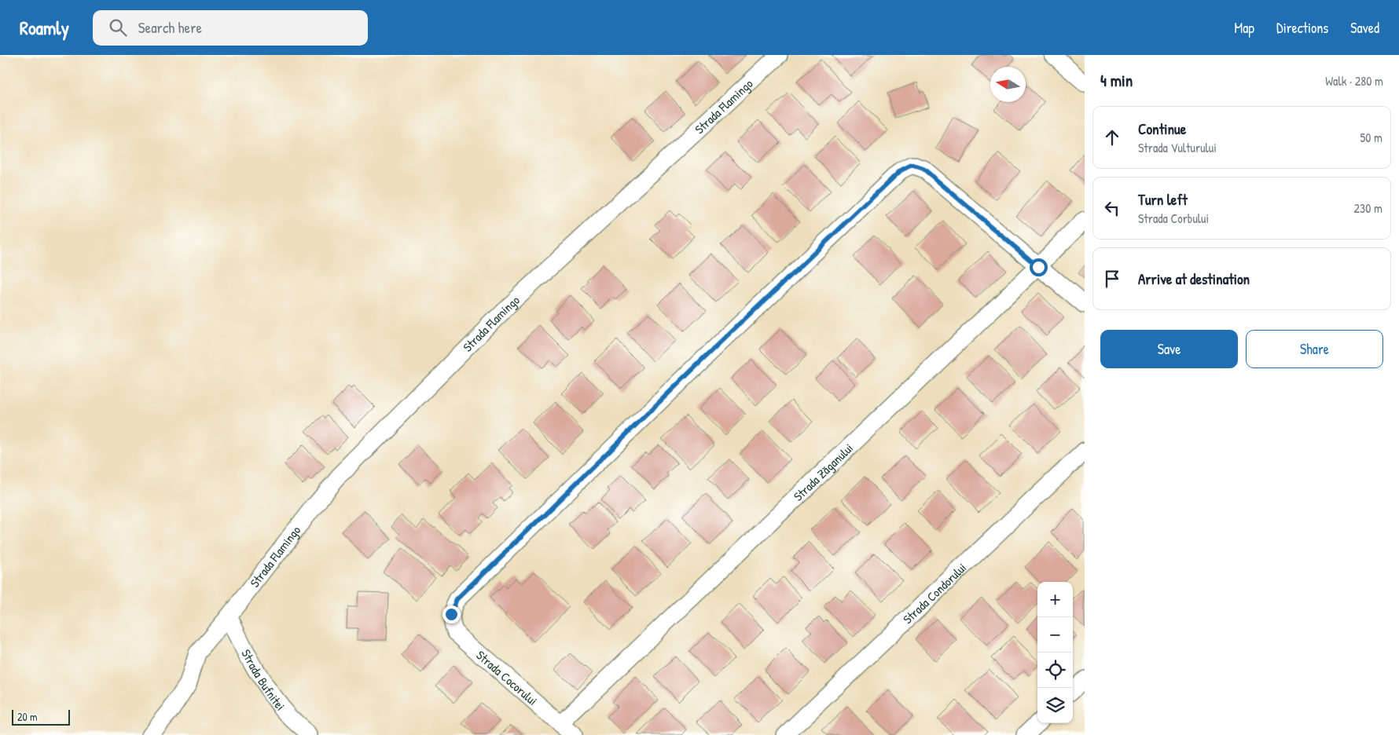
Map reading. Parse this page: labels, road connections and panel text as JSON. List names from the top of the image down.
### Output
{
  "streets": {
    "street": [
      "Strada Flamingo",
      "Strada Zăganului",
      "Strada Condorului",
      "Strada Cocorului",
      "Strada Bufnitei"
    ]
  },
  "crossings": [
    ["Strada Flamingo", "Strada Bufnitei"],
    ["Strada Zăganului", "Strada Cocorului"]
  ],
  "scale_bar": "20 m",
  "north": "left",
  "page": {
    "header": "Roamly",
    "search": "Search here",
    "nav": ["Map", "Directions", "Saved"],
    "heading": ["4 min", "Walk · 280 m"],
    "list": [
      ["Continue", "Strada Vulturului", "50 m"],
      ["Turn left", "Strada Corbului", "230 m"],
      "Arrive at destination"
    ],
    "buttons": ["Save", "Share"],
    "map_buttons": ["+", "−"],
    "scale": "20 m"
  }
}
